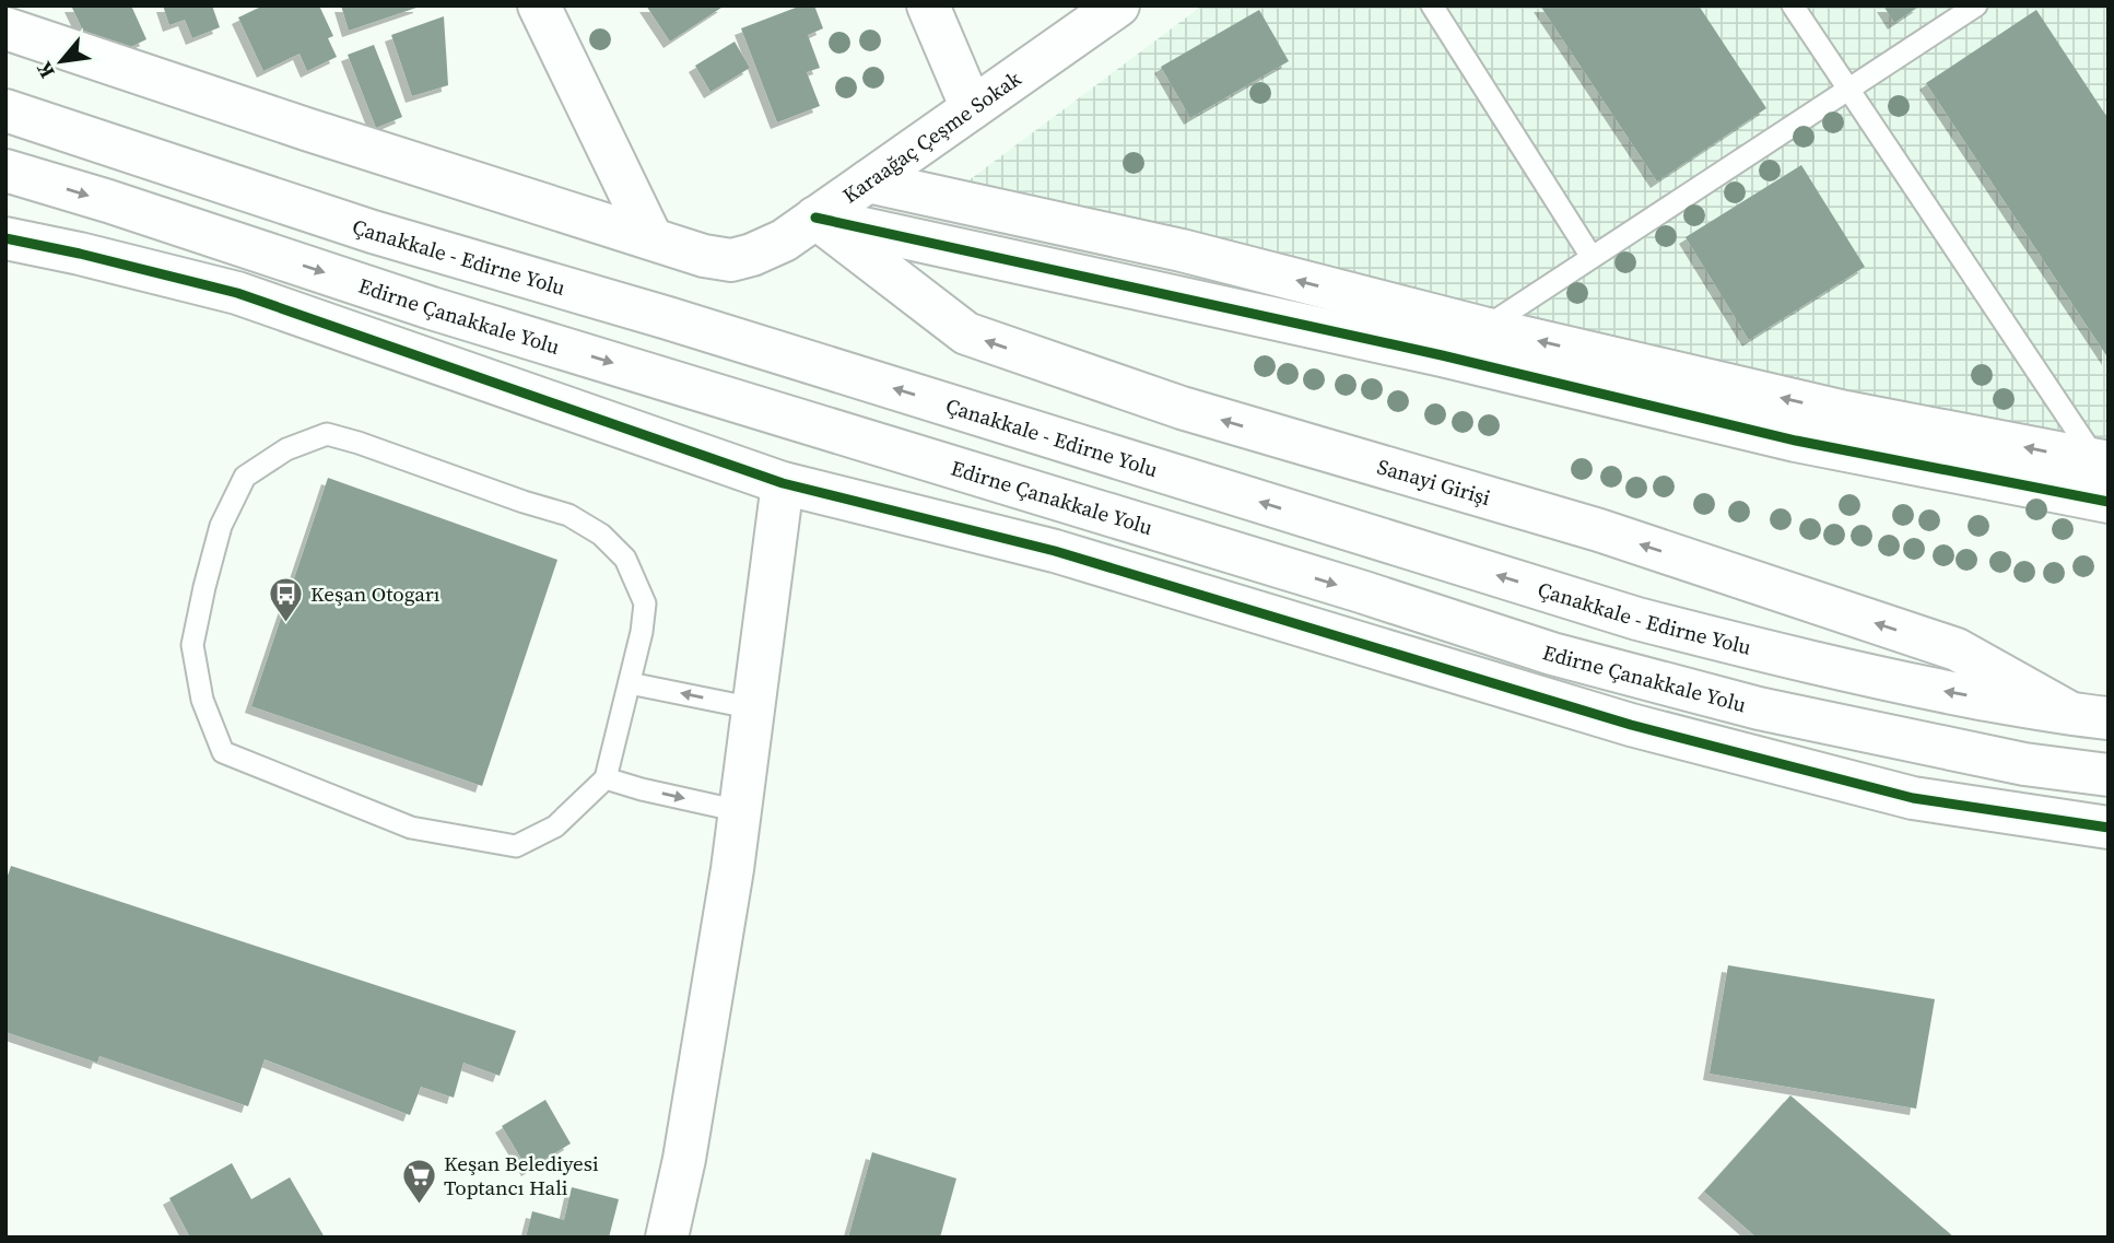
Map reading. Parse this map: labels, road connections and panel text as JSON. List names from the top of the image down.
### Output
{
  "streets": {
    "main road": [
      "Karaağaç Çeşme Sokak",
      "Çanakkale - Edirne Yolu",
      "Edirne Çanakkale Yolu",
      "Sanayi Girişi"
    ]
  },
  "crossings": [
    ["Karaağaç Çeşme Sokak", "Sanayi Girişi"],
    ["Çanakkale - Edirne Yolu", "Sanayi Girişi"]
  ],
  "places": {
    "bus stop": ["Keşan Otogarı"],
    "supermarket": ["Keşan Belediyesi Toptancı Hali"]
  },
  "north": "bottom left"
}
